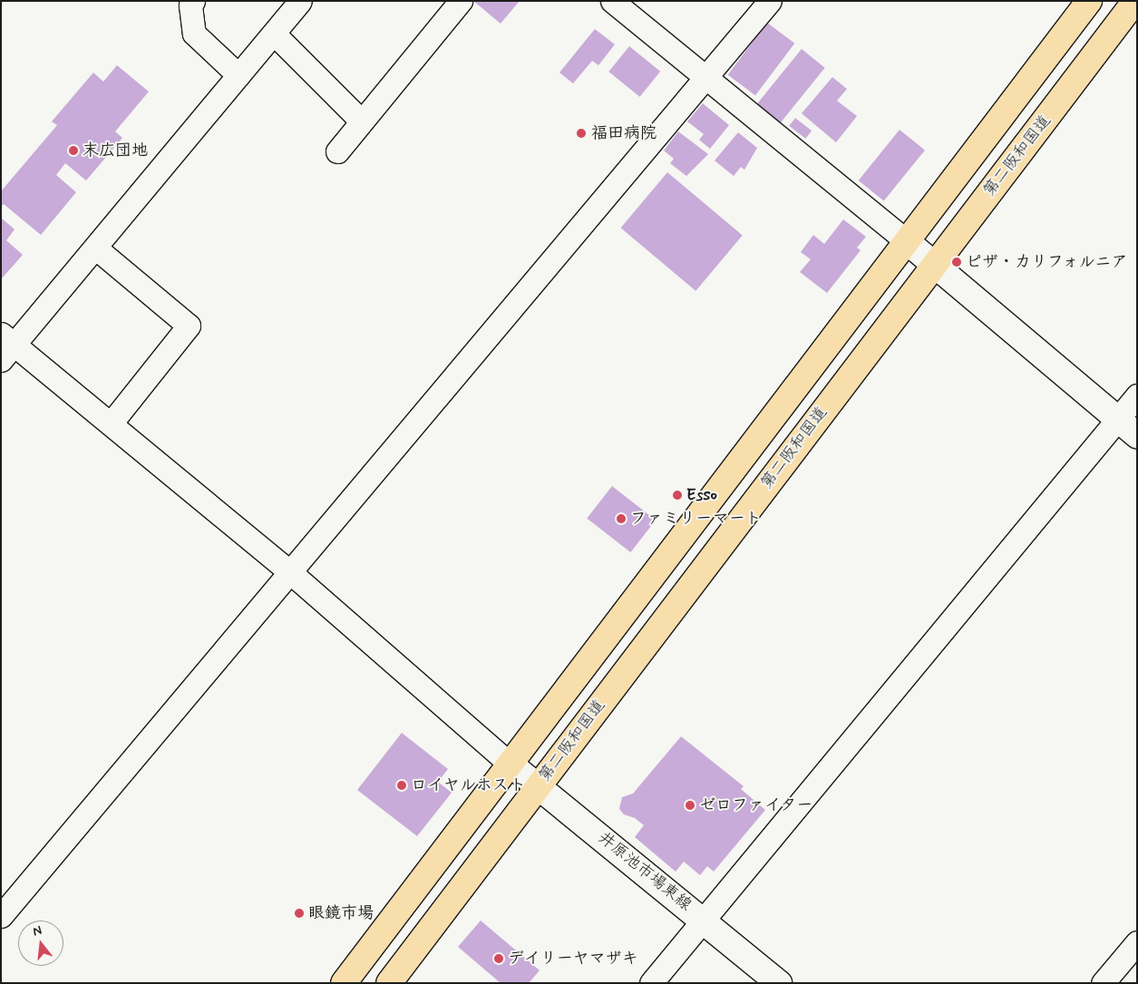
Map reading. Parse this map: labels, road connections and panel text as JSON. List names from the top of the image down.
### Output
{
  "streets": {
    "highway": ["第二阪和国道"],
    "street": ["井原池市場東線"]
  },
  "crossings": [
    ["第二阪和国道", "井原池市場東線"]
  ],
  "places": [
    "福田病院",
    "末広団地",
    "ピザ・カリフォルニア",
    "Esso",
    "ファミリーマート",
    "ロイヤルホスト",
    "ゼロファイター",
    "眼鏡市場",
    "デイリーヤマザキ"
  ],
  "north": "top"
}
